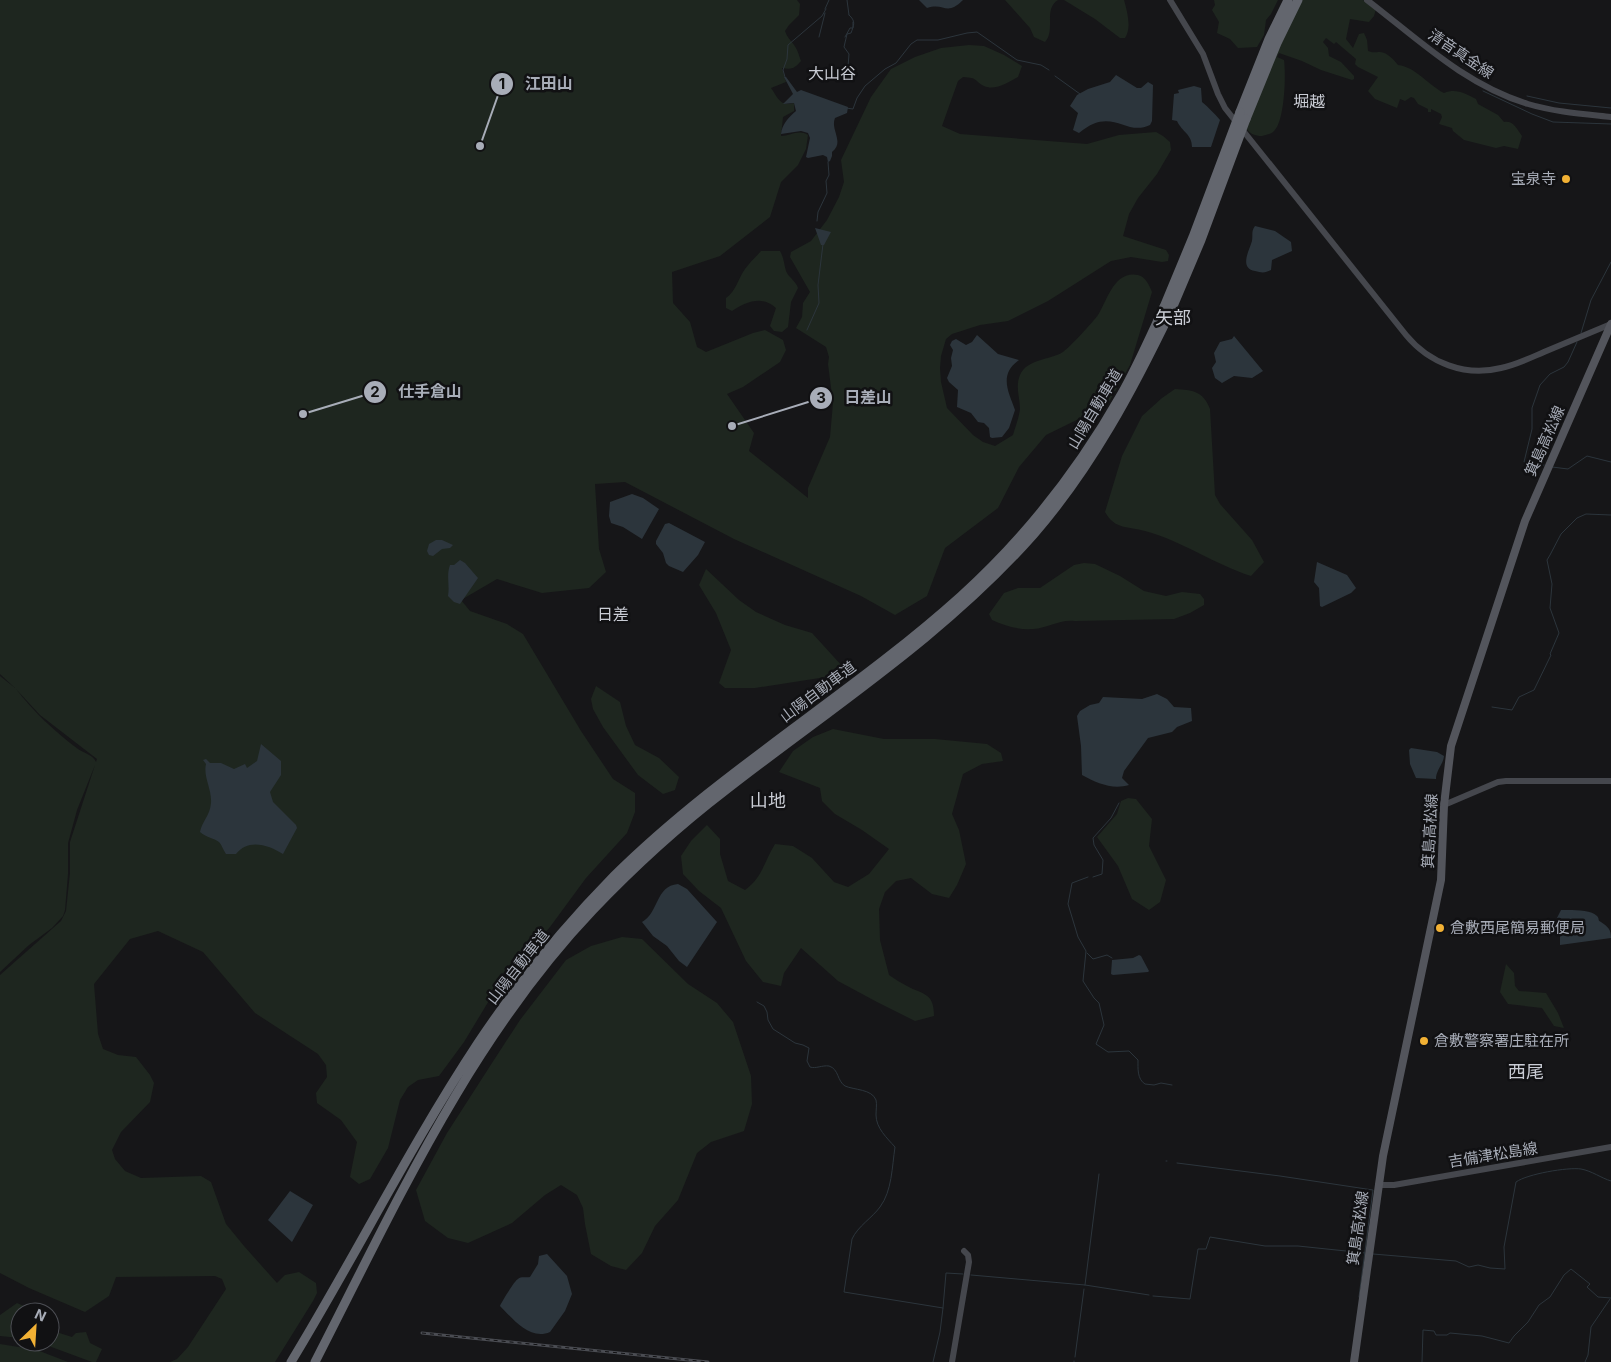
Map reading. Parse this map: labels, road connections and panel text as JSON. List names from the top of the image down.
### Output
{
  "streets": {
    "highway": ["山陽自動車道"],
    "main road": ["箕島高松線"],
    "street": ["清音真金線", "吉備津松島線"]
  },
  "crossings": [
    ["箕島高松線", "吉備津松島線"]
  ],
  "districts": [
    "大山谷",
    "堀越",
    "矢部",
    "日差",
    "山地",
    "西尾"
  ],
  "places": [
    "江田山",
    "宝泉寺",
    "仕手倉山",
    "日差山",
    "倉敷西尾簡易郵便局",
    "倉敷警察署庄駐在所"
  ],
  "north": "top right"
}
